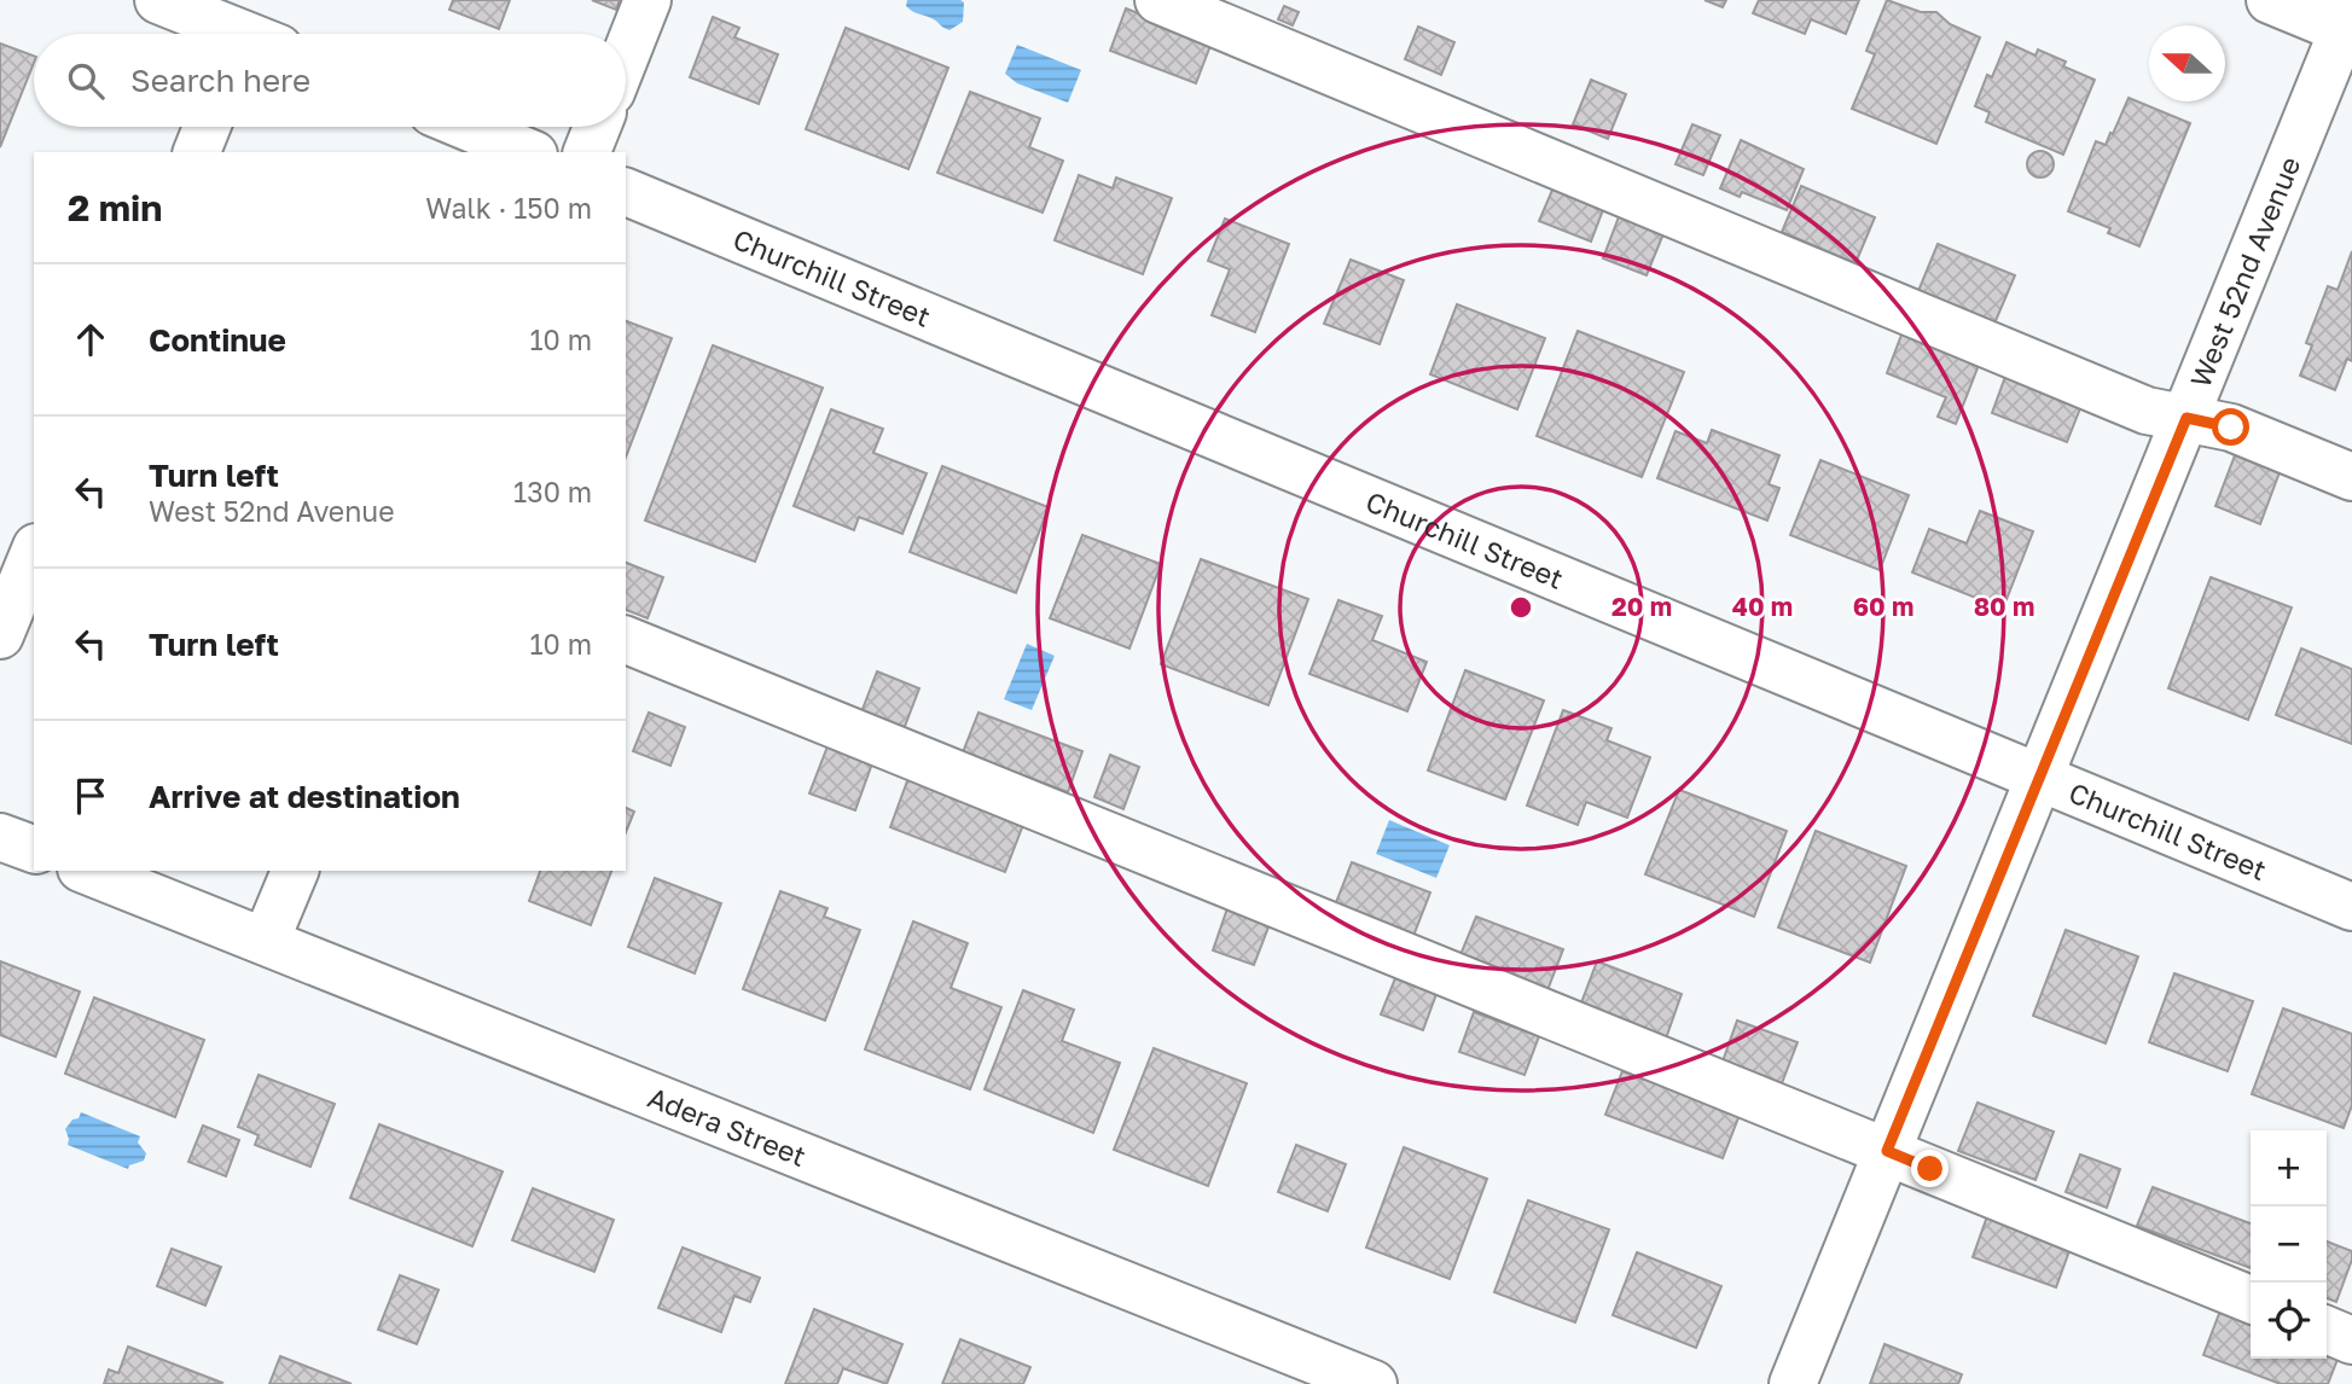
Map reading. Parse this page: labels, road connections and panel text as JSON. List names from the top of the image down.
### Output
{
  "streets": {
    "main road": ["West 52nd Avenue", "Churchill Street", "Adera Street"]
  },
  "crossings": [
    ["West 52nd Avenue", "Churchill Street"]
  ],
  "north": "left",
  "page": {
    "search": "Search here",
    "heading": ["2 min", "Walk · 150 m"],
    "list": [
      ["Continue", "10 m"],
      ["Turn left", "West 52nd Avenue", "130 m"],
      ["Turn left", "10 m"],
      "Arrive at destination"
    ],
    "map_buttons": ["+", "−"]
  },
  "rings": [
    "20 m",
    "40 m",
    "60 m",
    "80 m"
  ]
}
